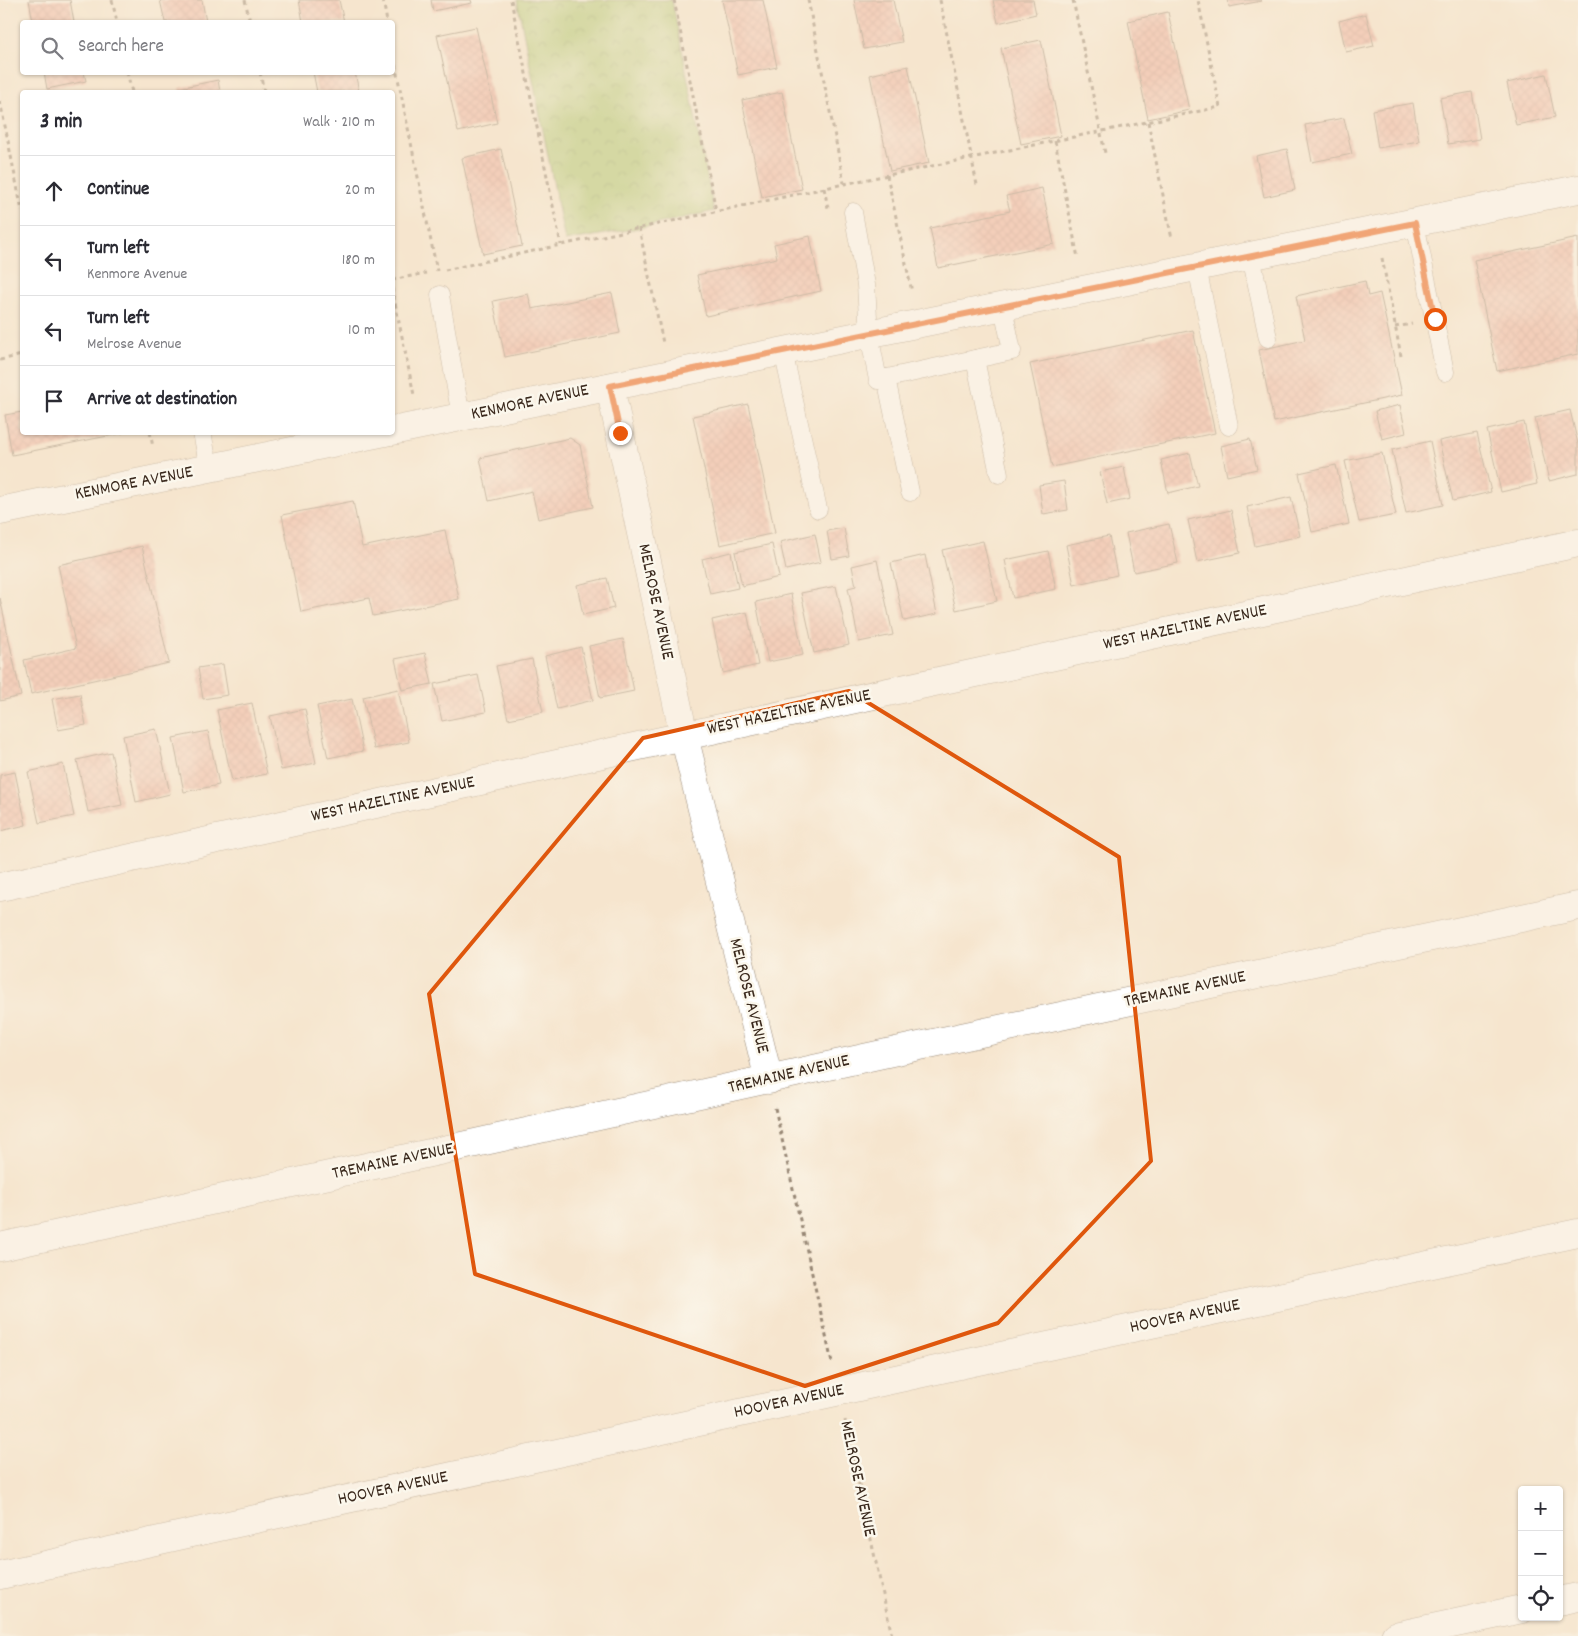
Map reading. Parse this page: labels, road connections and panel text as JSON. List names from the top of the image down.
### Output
{
  "streets": {
    "street": [
      "KENMORE AVENUE",
      "MELROSE AVENUE",
      "WEST HAZELTINE AVENUE",
      "TREMAINE AVENUE",
      "HOOVER AVENUE"
    ]
  },
  "crossings": [
    ["KENMORE AVENUE", "MELROSE AVENUE"],
    ["MELROSE AVENUE", "WEST HAZELTINE AVENUE"],
    ["MELROSE AVENUE", "TREMAINE AVENUE"],
    ["MELROSE AVENUE", "HOOVER AVENUE"]
  ],
  "page": {
    "search": "Search here",
    "heading": ["3 min", "Walk · 210 m"],
    "list": [
      ["Continue", "20 m"],
      ["Turn left", "Kenmore Avenue", "180 m"],
      ["Turn left", "Melrose Avenue", "10 m"],
      "Arrive at destination"
    ],
    "map_buttons": ["+", "−"]
  }
}
